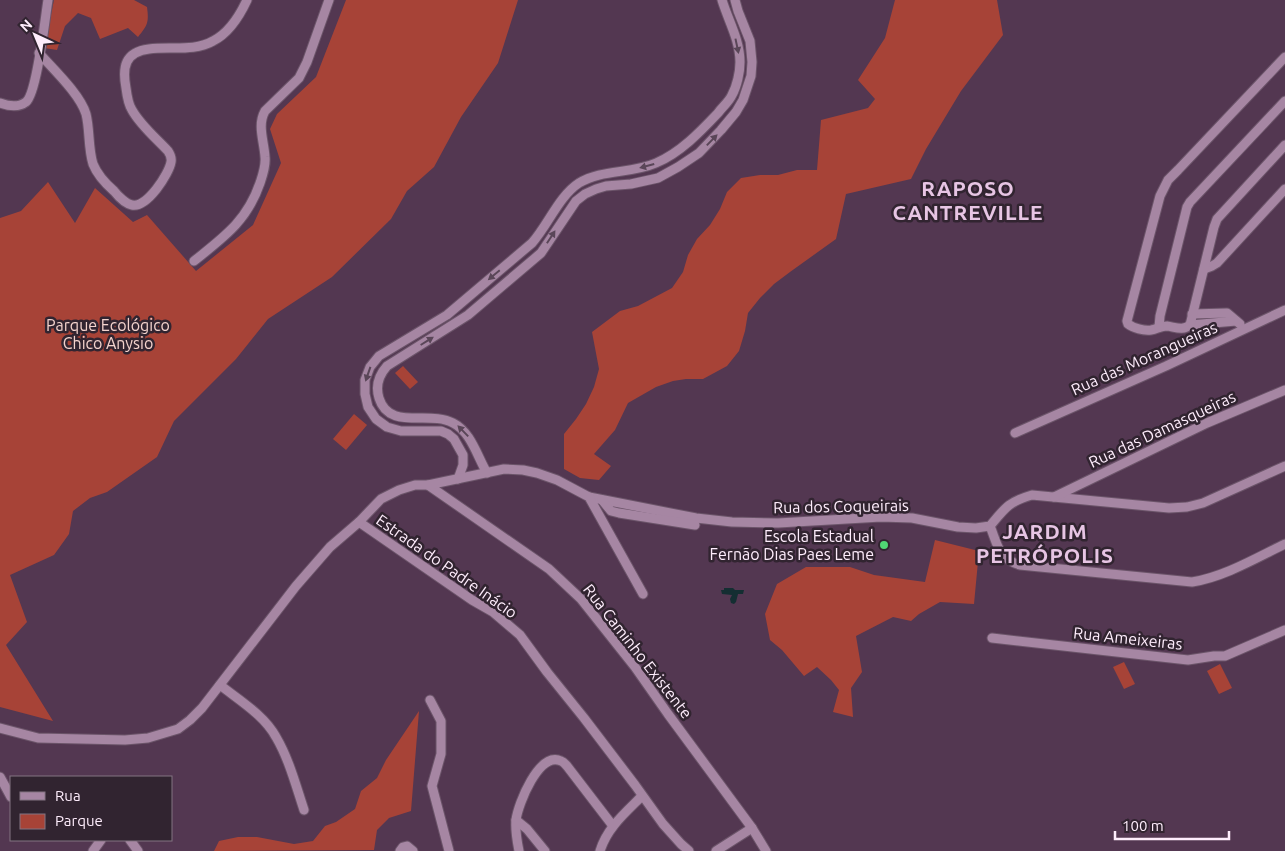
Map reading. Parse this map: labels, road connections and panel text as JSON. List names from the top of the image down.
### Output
{
  "streets": {
    "street": [
      "Rua das Morangueiras",
      "Rua das Damasqueiras",
      "Rua dos Coqueirais",
      "Estrada do Padre Inácio",
      "Rua Ameixeiras",
      "Rua Caminho Existente"
    ]
  },
  "crossings": [
    ["Rua dos Coqueirais", "Estrada do Padre Inácio"],
    ["Rua dos Coqueirais", "Rua Caminho Existente"]
  ],
  "districts": ["RAPOSO CANTREVILLE", "JARDIM PETRÓPOLIS"],
  "parks": ["Parque Ecológico Chico Anysio"],
  "places": ["Escola Estadual Fernão Dias Paes Leme"],
  "legend": ["Rua", "Parque"],
  "scale_bar": "100 m",
  "north": "top left"
}
